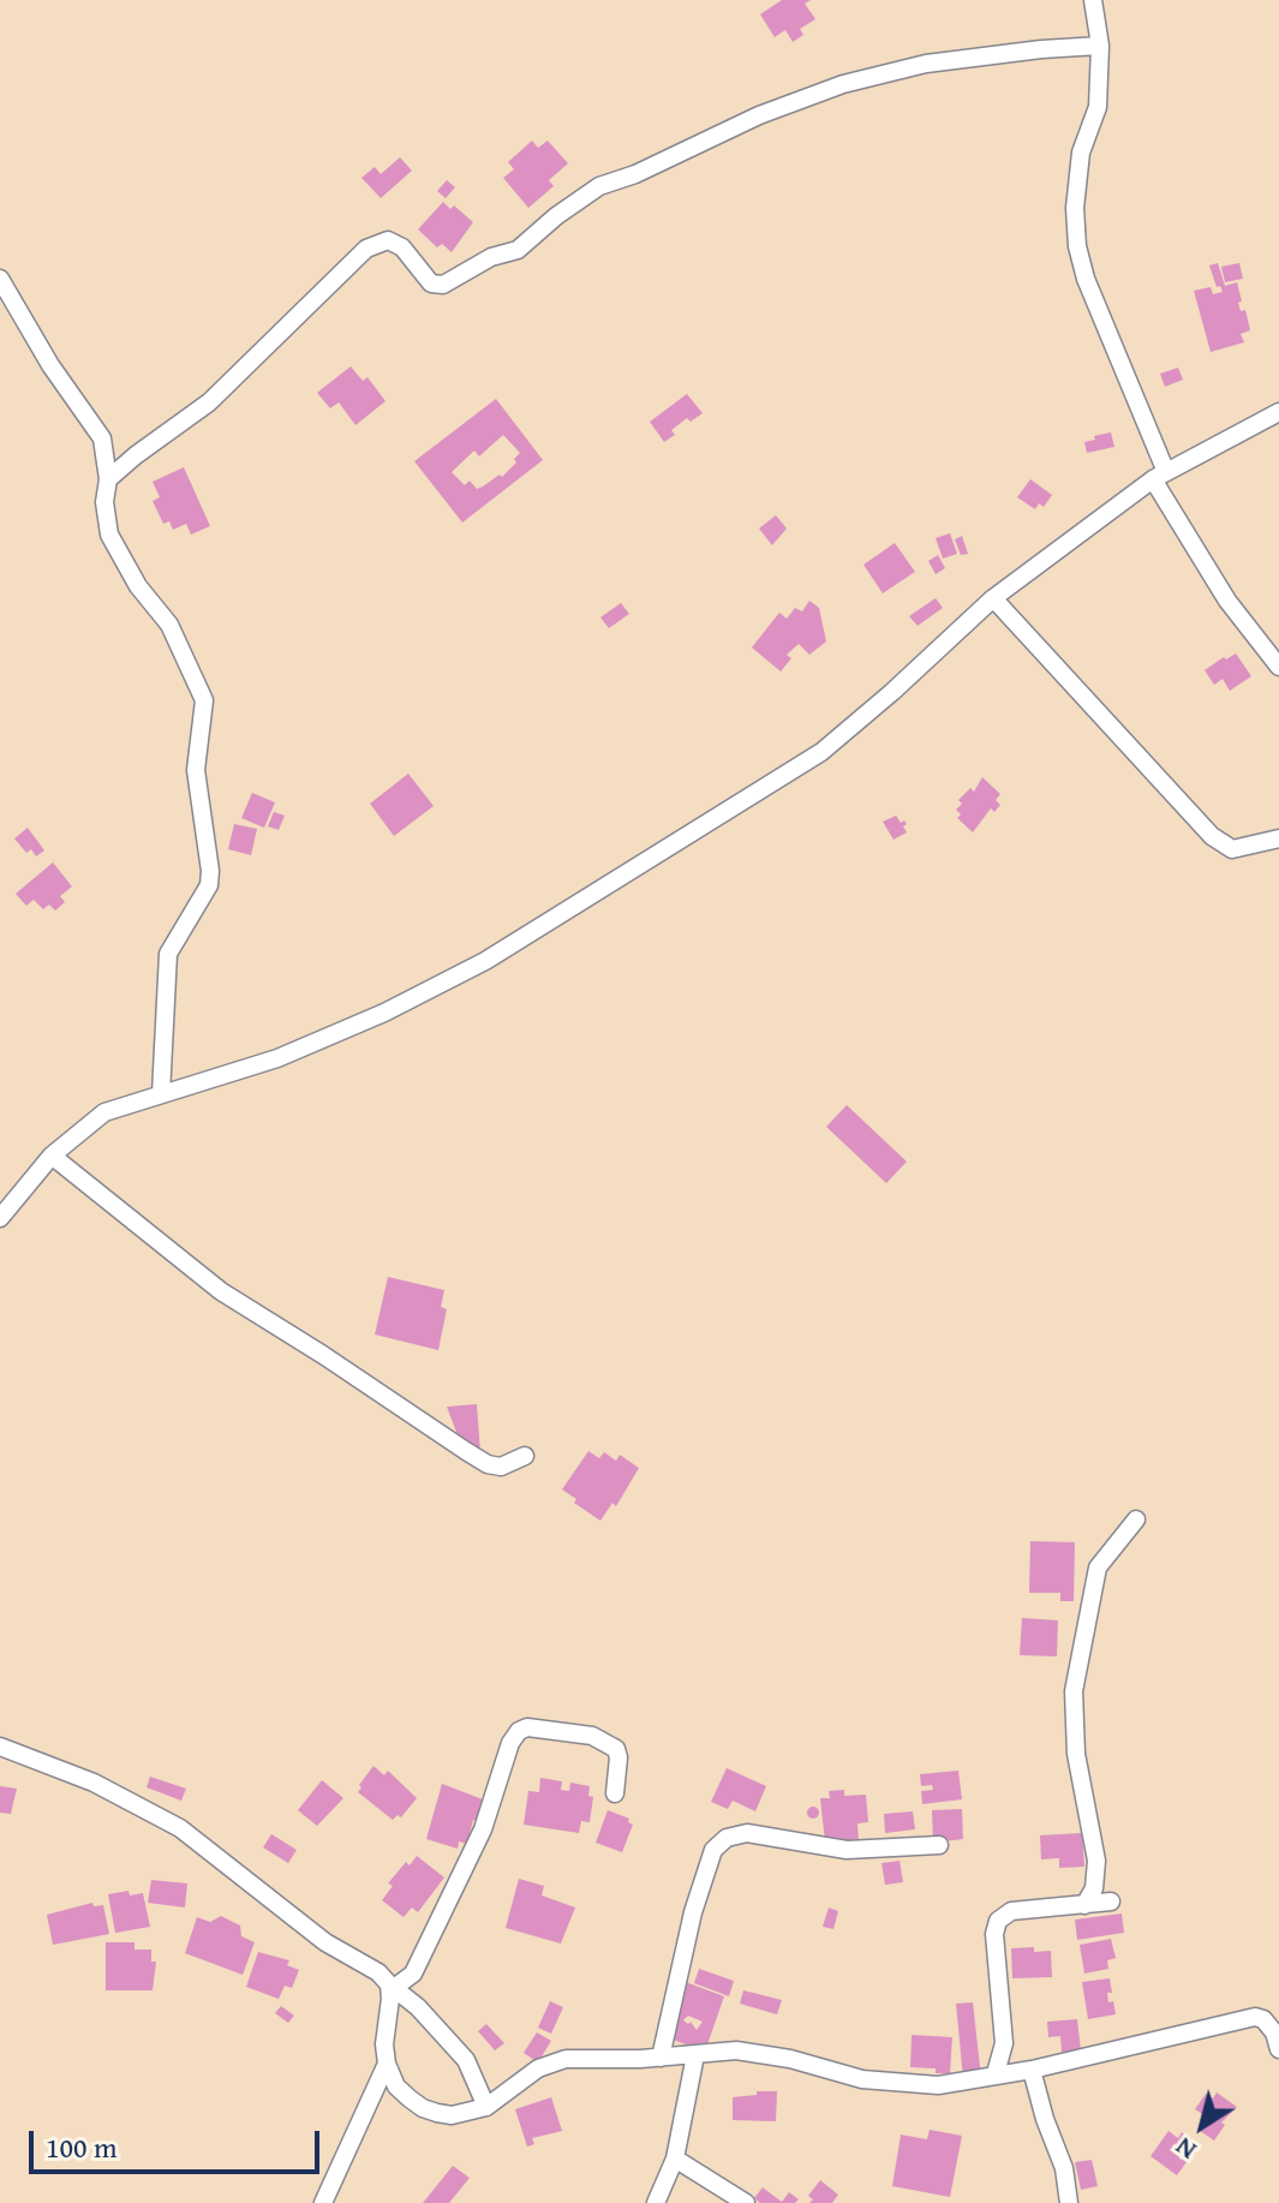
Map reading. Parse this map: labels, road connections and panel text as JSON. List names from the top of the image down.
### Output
{
  "scale_bar": "100 m",
  "north": "bottom left"
}
